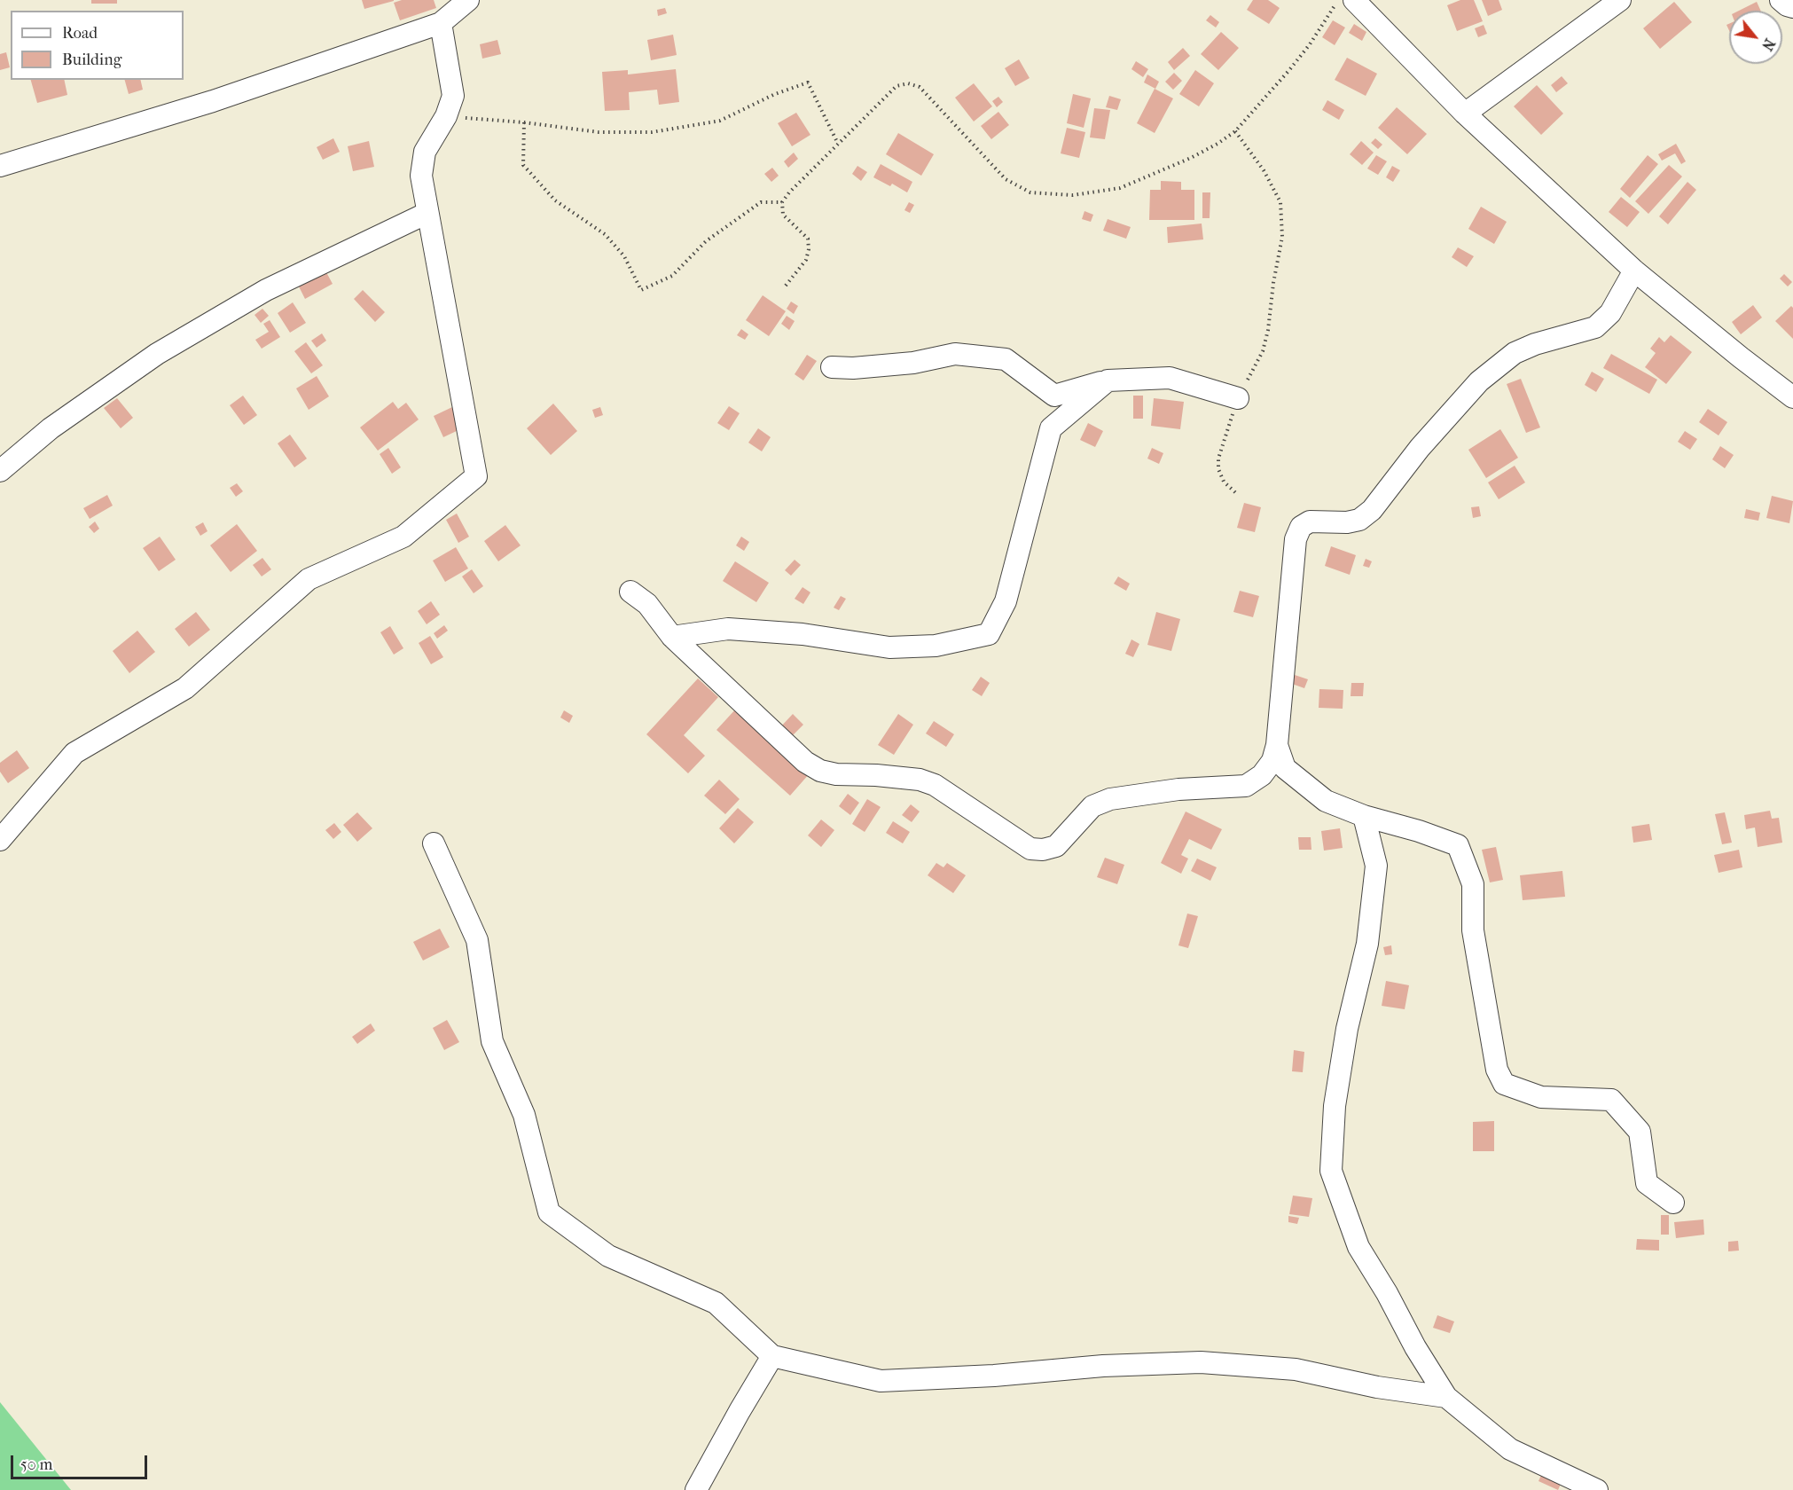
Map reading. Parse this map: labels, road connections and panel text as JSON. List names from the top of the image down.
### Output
{
  "legend": ["Road", "Building"],
  "scale_bar": "50 m",
  "north": "bottom right"
}
